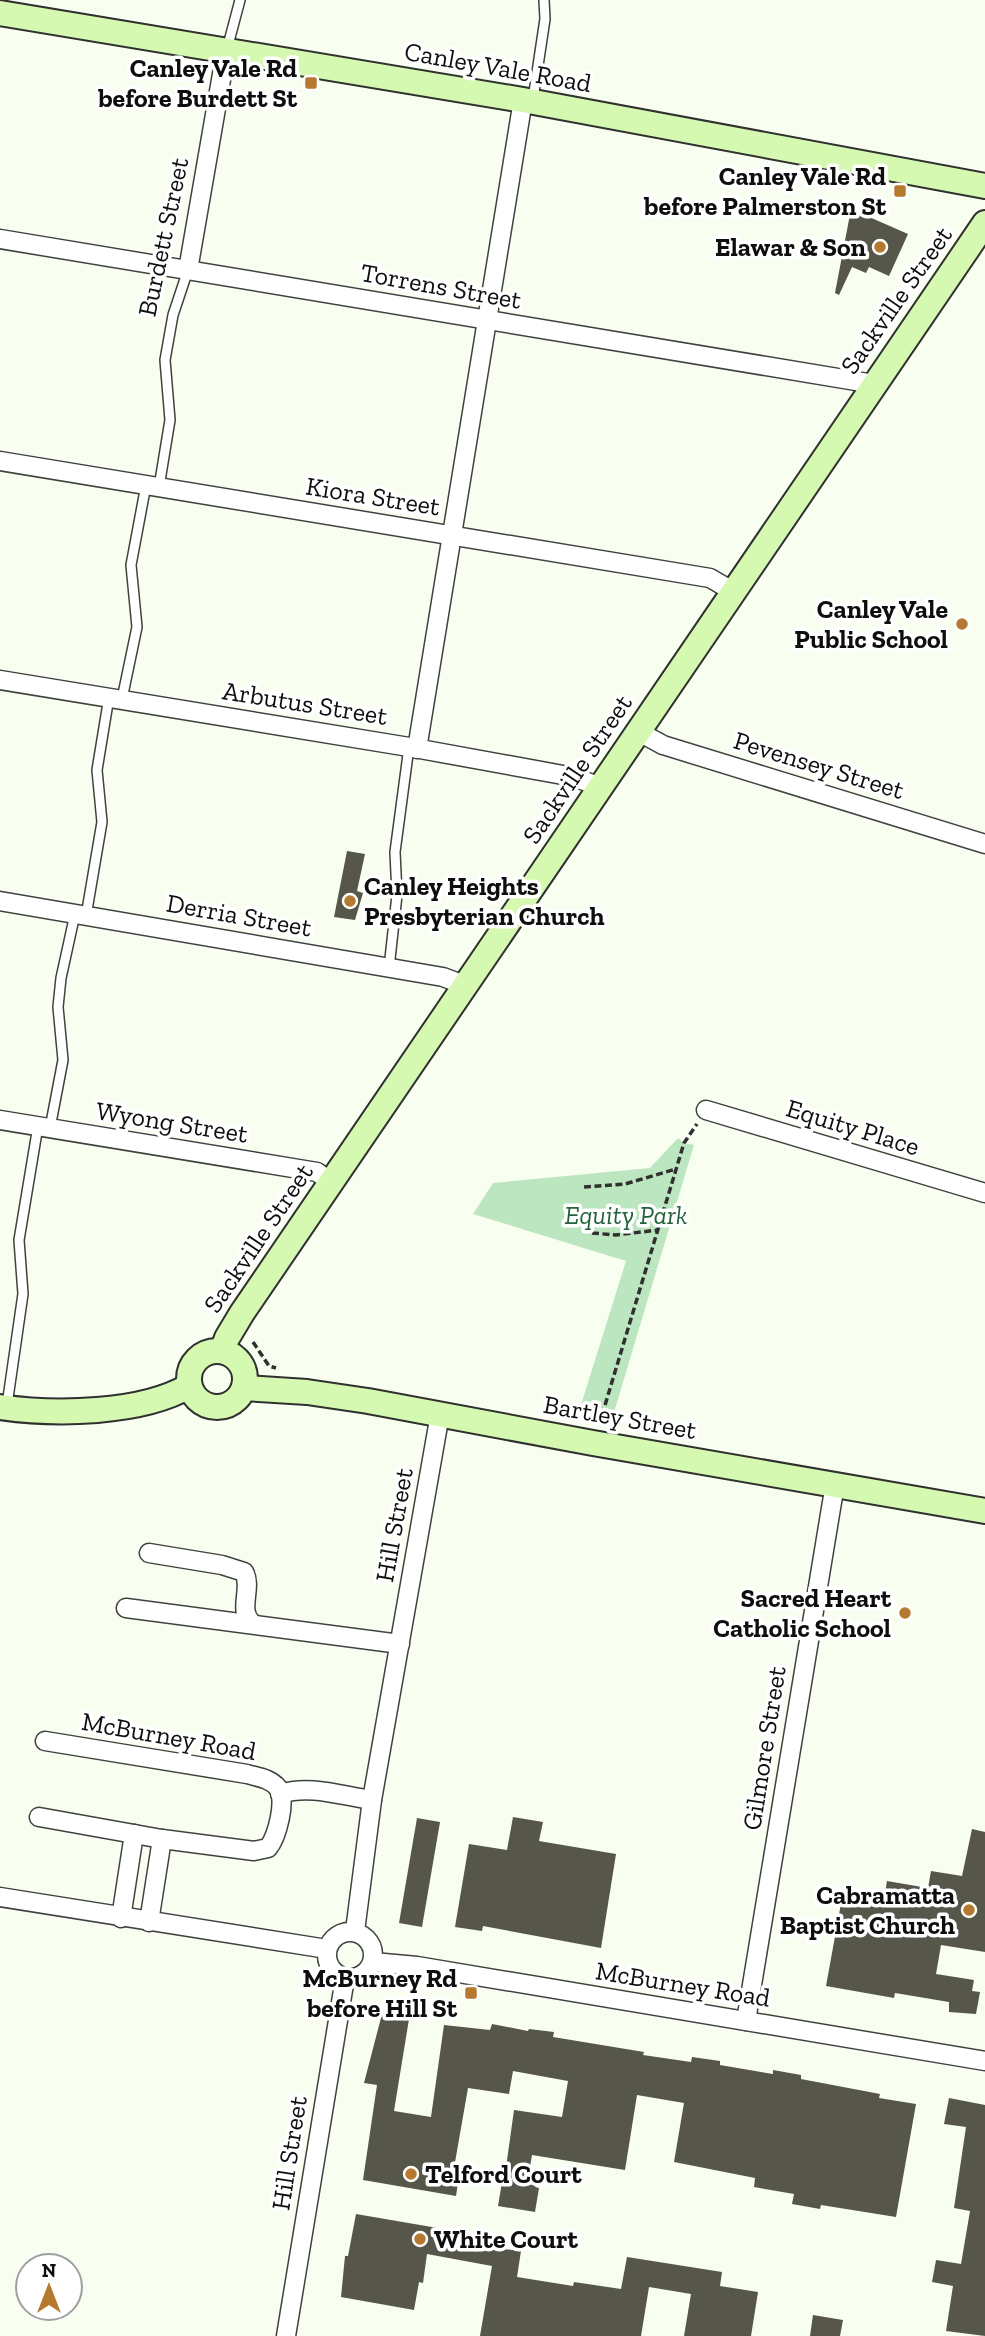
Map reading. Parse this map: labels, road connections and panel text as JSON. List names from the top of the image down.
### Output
{
  "streets": {
    "main road": ["Canley Vale Road", "Sackville Street", "Bartley Street"],
    "street": [
      "Burdett Street",
      "Torrens Street",
      "Kiora Street",
      "Arbutus Street",
      "Pevensey Street",
      "Derria Street",
      "Wyong Street",
      "Equity Place",
      "Hill Street",
      "McBurney Road",
      "Gilmore Street"
    ]
  },
  "crossings": [
    ["Canley Vale Road", "Burdett Street"],
    ["Burdett Street", "Torrens Street"],
    ["Burdett Street", "Kiora Street"],
    ["Burdett Street", "Arbutus Street"],
    ["Burdett Street", "Derria Street"],
    ["Burdett Street", "Wyong Street"],
    ["Torrens Street", "Sackville Street"],
    ["Sackville Street", "Kiora Street"],
    ["Sackville Street", "Arbutus Street"],
    ["Sackville Street", "Pevensey Street"],
    ["Sackville Street", "Derria Street"],
    ["Sackville Street", "Wyong Street"],
    ["Sackville Street", "Bartley Street"],
    ["Bartley Street", "Hill Street"],
    ["Bartley Street", "Gilmore Street"],
    ["Hill Street", "McBurney Road"],
    ["McBurney Road", "Gilmore Street"]
  ],
  "parks": ["Equity Park"],
  "places": {
    "transit": ["Canley Vale Rd before Burdett St", "Canley Vale Rd before Palmerston St", "McBurney Rd before Hill St"],
    "other": [
      "Elawar & Son",
      "Canley Vale Public School",
      "Canley Heights Presbyterian Church",
      "Sacred Heart Catholic School",
      "Cabramatta Baptist Church",
      "Telford Court",
      "White Court"
    ]
  },
  "north": "top"
}
